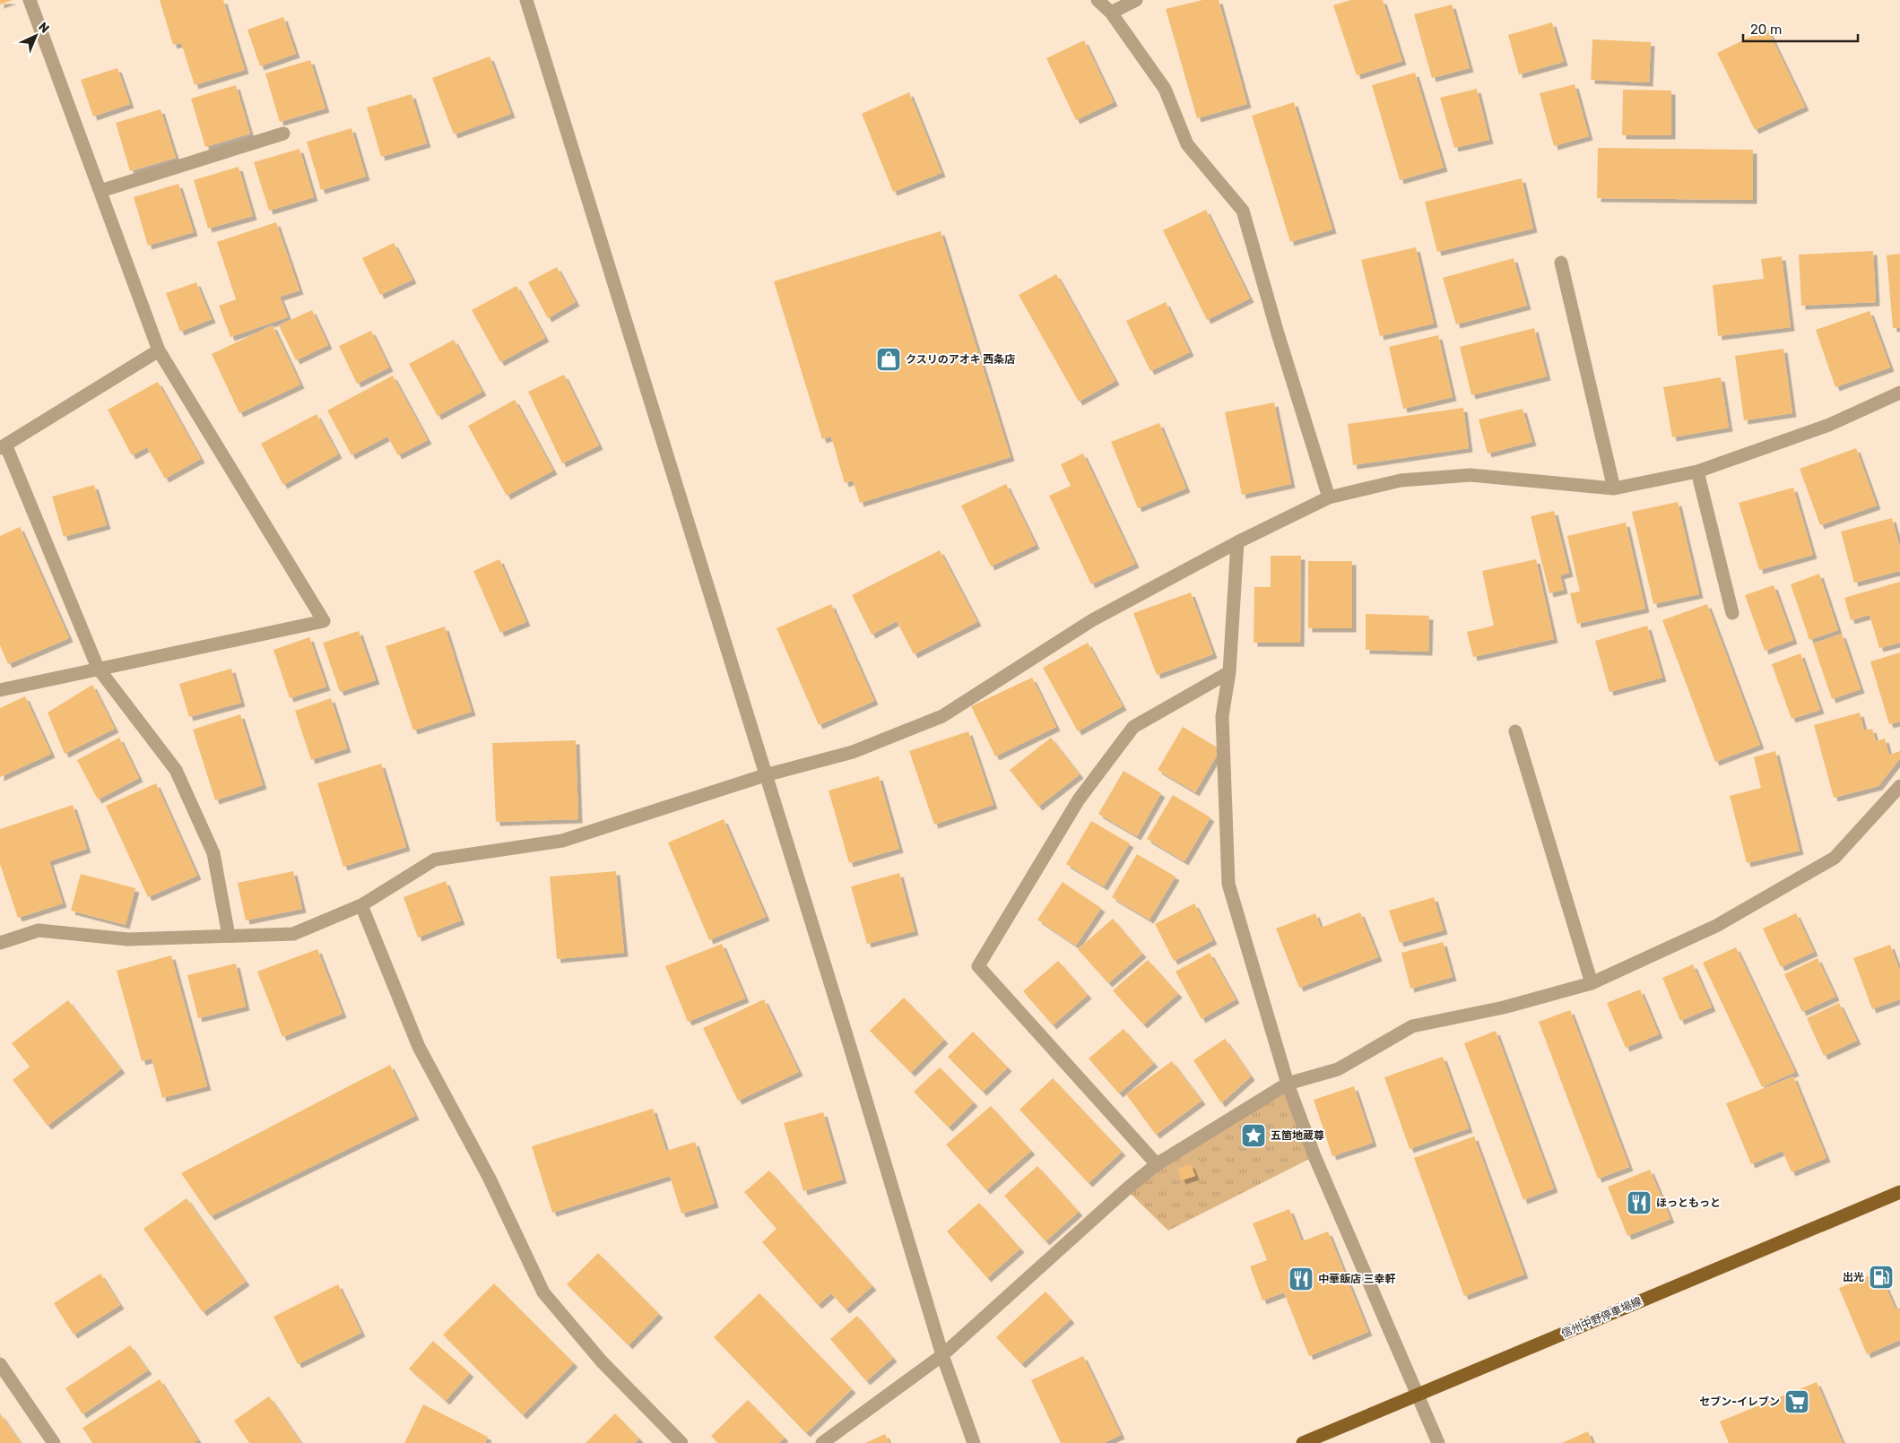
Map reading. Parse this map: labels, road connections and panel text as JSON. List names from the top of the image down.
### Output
{
  "streets": {
    "main road": ["信州中野停車場線"]
  },
  "places": {
    "shop": ["クスリのアオキ 西条店"],
    "place": ["五箇地蔵尊"],
    "restaurant": ["ほっともっと", "中華飯店 三幸軒"],
    "fuel station": ["出光"],
    "supermarket": ["セブン-イレブン"]
  },
  "scale_bar": "20 m",
  "north": "top right"
}
